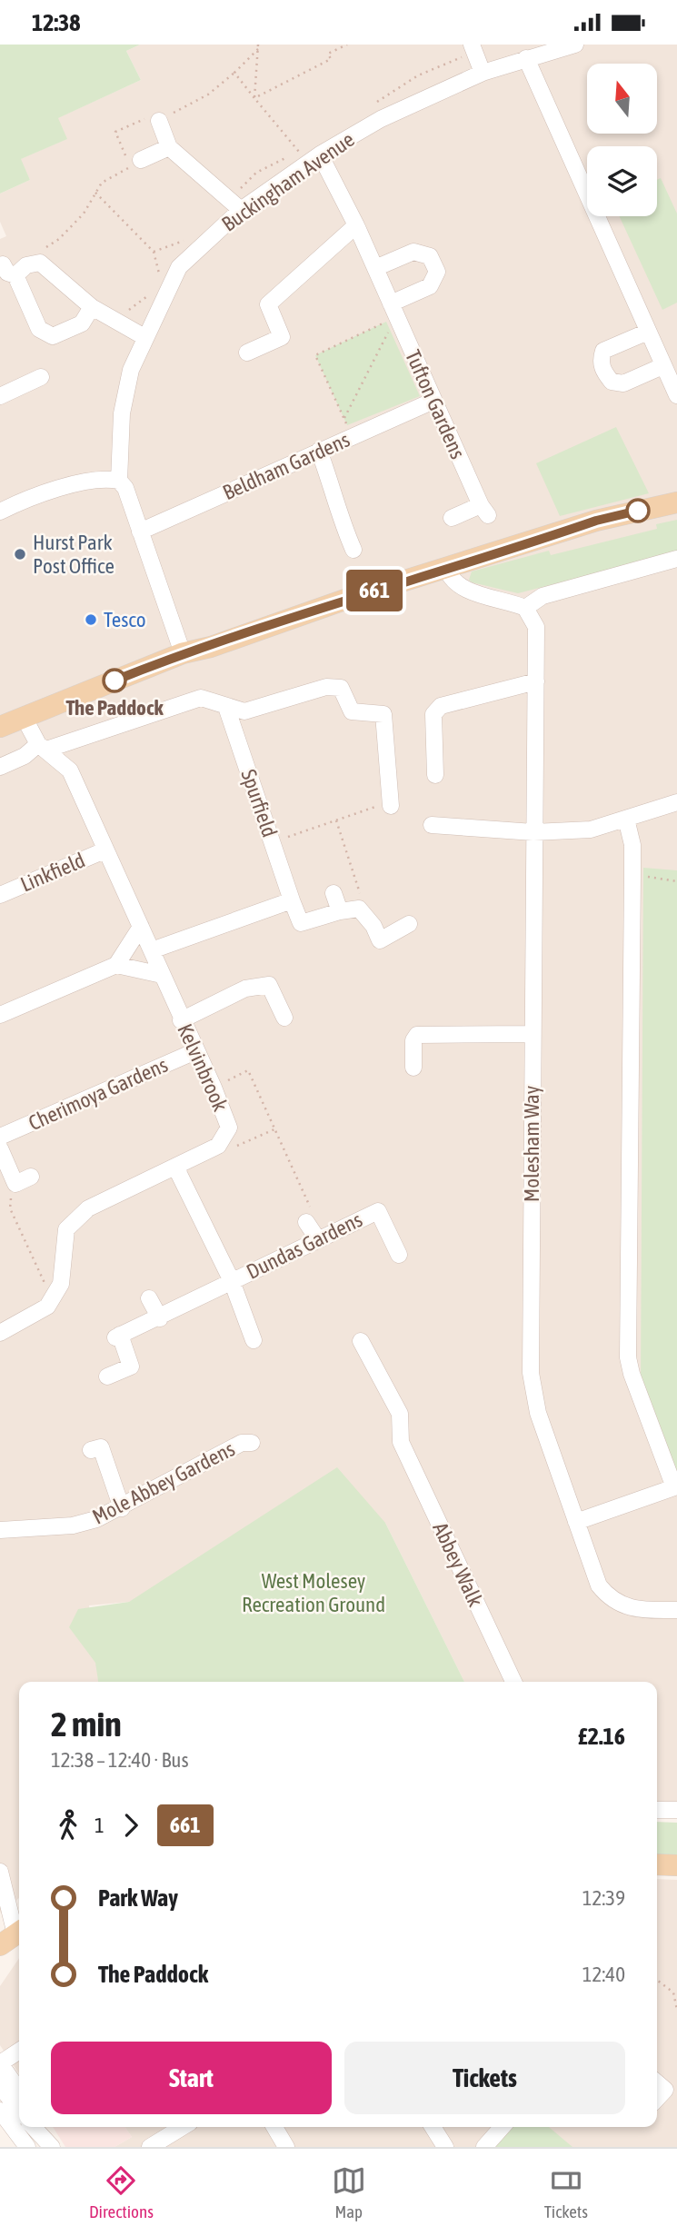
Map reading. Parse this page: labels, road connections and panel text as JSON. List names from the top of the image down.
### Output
{
  "streets": {
    "street": [
      "Buckingham Avenue",
      "Tufton Gardens",
      "Beldham Gardens",
      "Spurfield",
      "Linkfield",
      "Kelvinbrook",
      "Cherimoya Gardens",
      "Molesham Way",
      "Dundas Gardens",
      "Mole Abbey Gardens",
      "Abbey Walk"
    ]
  },
  "crossings": [
    ["Buckingham Avenue", "Tufton Gardens"],
    ["Buckingham Avenue", "Beldham Gardens"],
    ["Tufton Gardens", "Beldham Gardens"],
    ["Linkfield", "Kelvinbrook"],
    ["Kelvinbrook", "Cherimoya Gardens"]
  ],
  "parks": ["West Molesey Recreation Ground"],
  "places": ["Hurst Park Post Office", "Tesco", "The Paddock"],
  "lines": ["bus line 661"],
  "north": "top",
  "page": {
    "status": "12:38",
    "on_map": "661",
    "heading": ["2 min", "12:38 – 12:40 · Bus", "£2.16"],
    "legs": ["1", "661"],
    "list": [
      {
        "name": "Park Way",
        "value": "12:39"
      },
      {
        "name": "The Paddock",
        "value": "12:40"
      }
    ],
    "buttons": ["Start", "Tickets"],
    "tabs": ["Directions", "Map", "Tickets"]
  }
}
